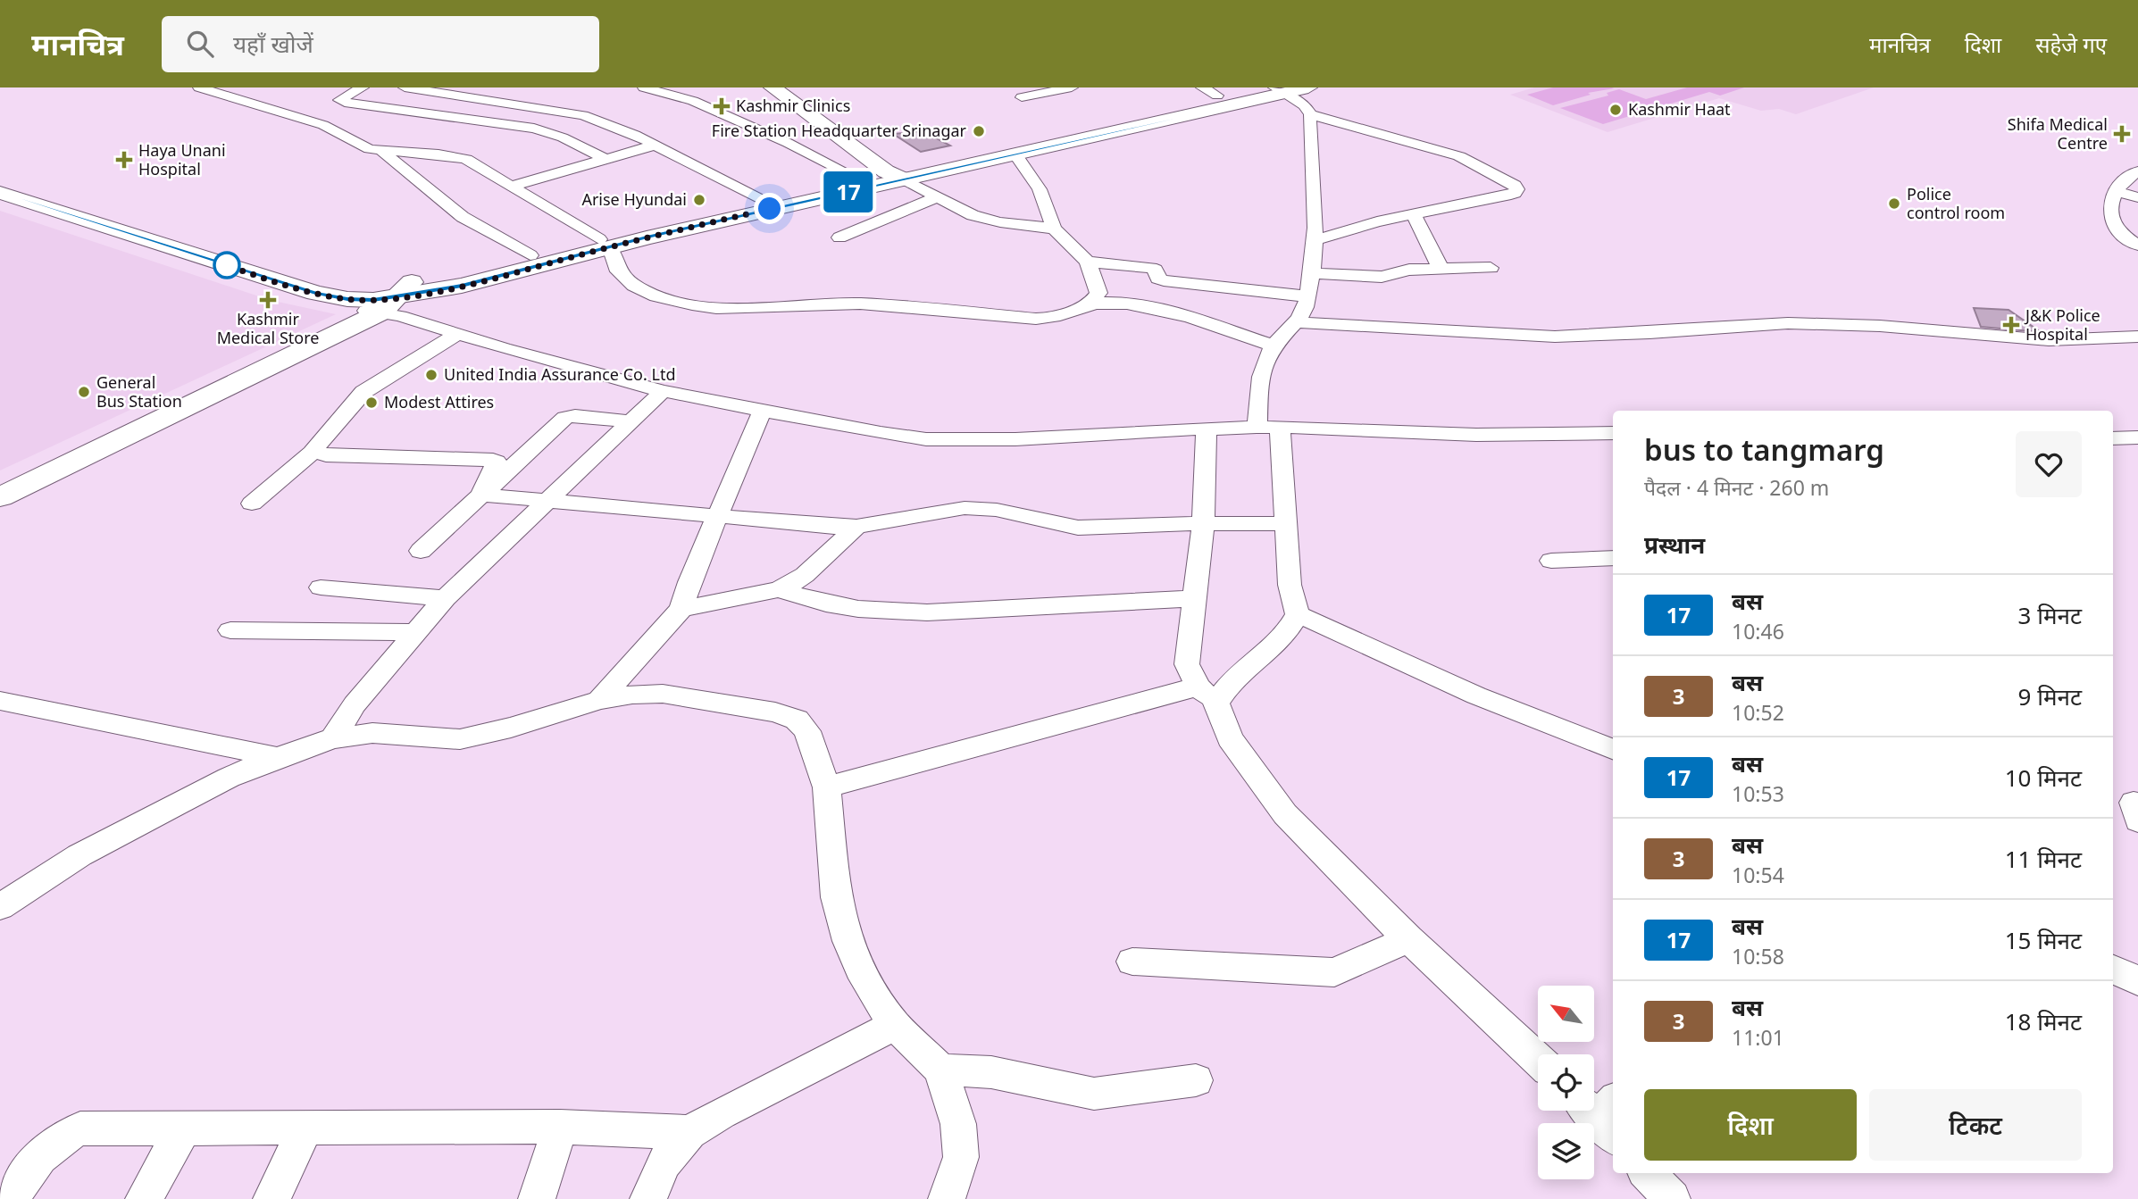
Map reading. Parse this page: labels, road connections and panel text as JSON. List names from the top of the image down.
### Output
{
  "places": {
    "health": [
      "Kashmir Clinics",
      "Shifa Medical Centre",
      "Haya Unani Hospital",
      "Kashmir Medical Store",
      "J&K Police Hospital"
    ],
    "other": [
      "Kashmir Haat",
      "Fire Station Headquarter Srinagar",
      "Arise Hyundai",
      "Police control room",
      "United India Assurance Co. Ltd",
      "General Bus Station",
      "Modest Attires"
    ]
  },
  "lines": ["bus line 17"],
  "north": "top left",
  "page": {
    "header": "मानचित्र",
    "search": "यहाँ खोजें",
    "nav": ["मानचित्र", "दिशा", "सहेजे गए"],
    "on_map": "17",
    "heading": [
      ["bus to tangmarg", "पैदल · 4 मिनट · 260 m"],
      "प्रस्थान"
    ],
    "list": [
      {
        "mark": "17",
        "name": "बस",
        "note": "10:46",
        "value": "3 मिनट"
      },
      {
        "mark": "3",
        "name": "बस",
        "note": "10:52",
        "value": "9 मिनट"
      },
      {
        "mark": "17",
        "name": "बस",
        "note": "10:53",
        "value": "10 मिनट"
      },
      {
        "mark": "3",
        "name": "बस",
        "note": "10:54",
        "value": "11 मिनट"
      },
      {
        "mark": "17",
        "name": "बस",
        "note": "10:58",
        "value": "15 मिनट"
      },
      {
        "mark": "3",
        "name": "बस",
        "note": "11:01",
        "value": "18 मिनट"
      }
    ],
    "buttons": ["दिशा", "टिकट"]
  }
}
